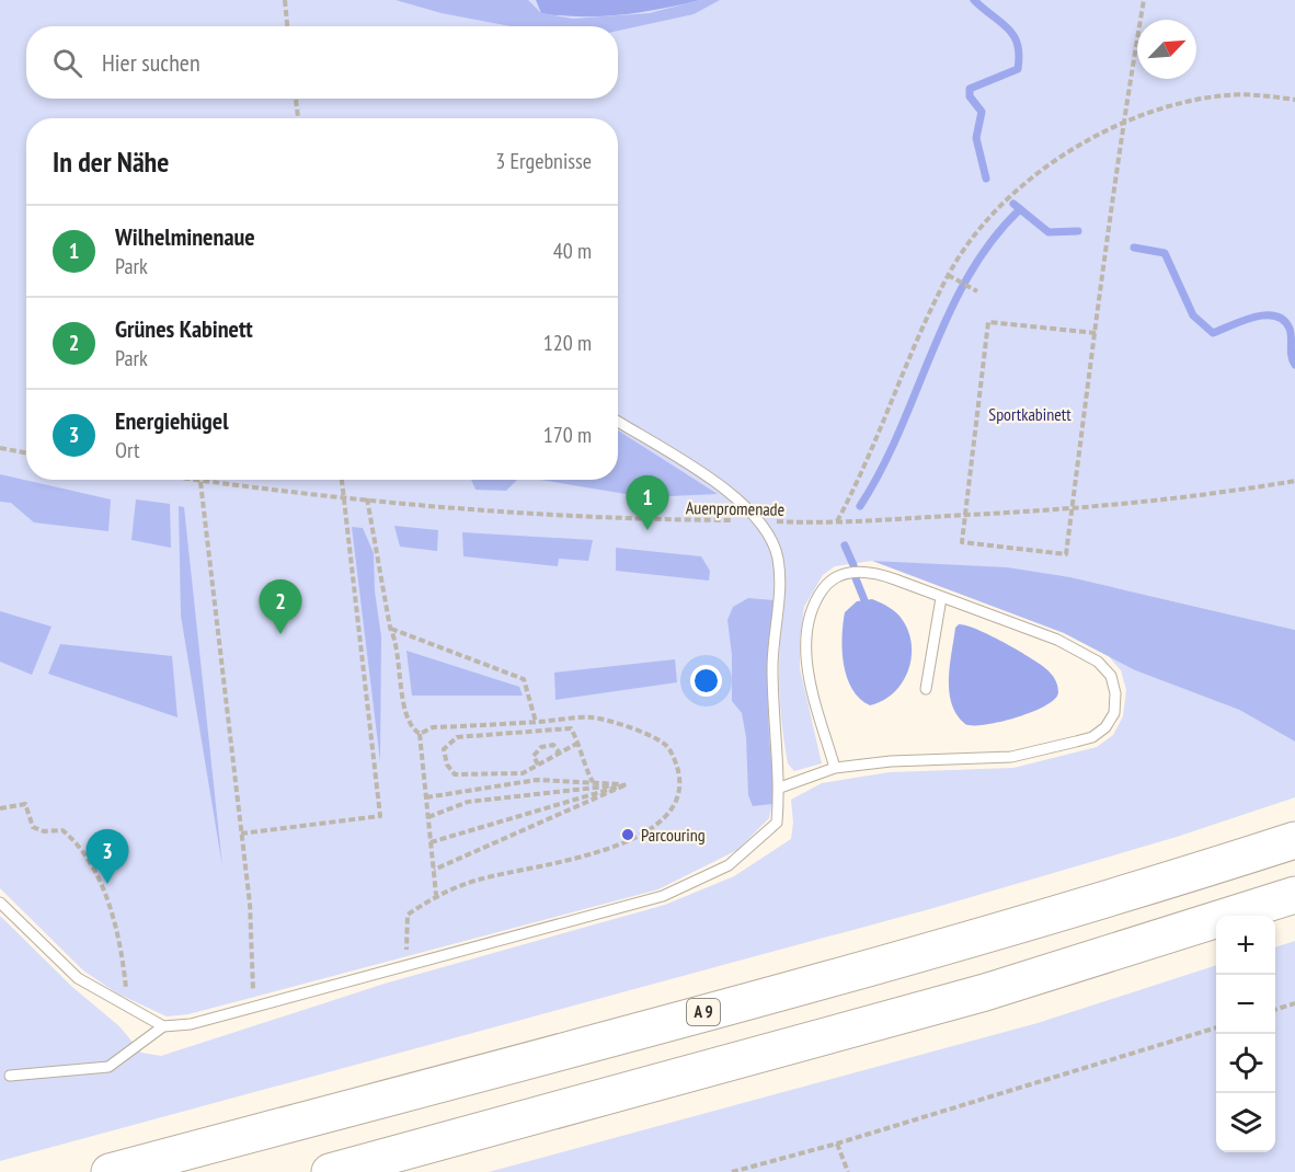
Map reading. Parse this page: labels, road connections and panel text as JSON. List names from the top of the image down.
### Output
{
  "streets": {
    "highway": ["A 9"],
    "path": ["Auenpromenade"]
  },
  "parks": ["Sportkabinett"],
  "places": ["Parcouring"],
  "north": "top right",
  "page": {
    "search": "Hier suchen",
    "heading": ["In der Nähe", "3 Ergebnisse"],
    "list": [
      {
        "mark": "1",
        "name": "Wilhelminenaue",
        "note": "Park",
        "value": "40 m"
      },
      {
        "mark": "2",
        "name": "Grünes Kabinett",
        "note": "Park",
        "value": "120 m"
      },
      {
        "mark": "3",
        "name": "Energiehügel",
        "note": "Ort",
        "value": "170 m"
      }
    ],
    "pins": ["1", "2", "3"],
    "map_buttons": ["+", "−"]
  }
}
